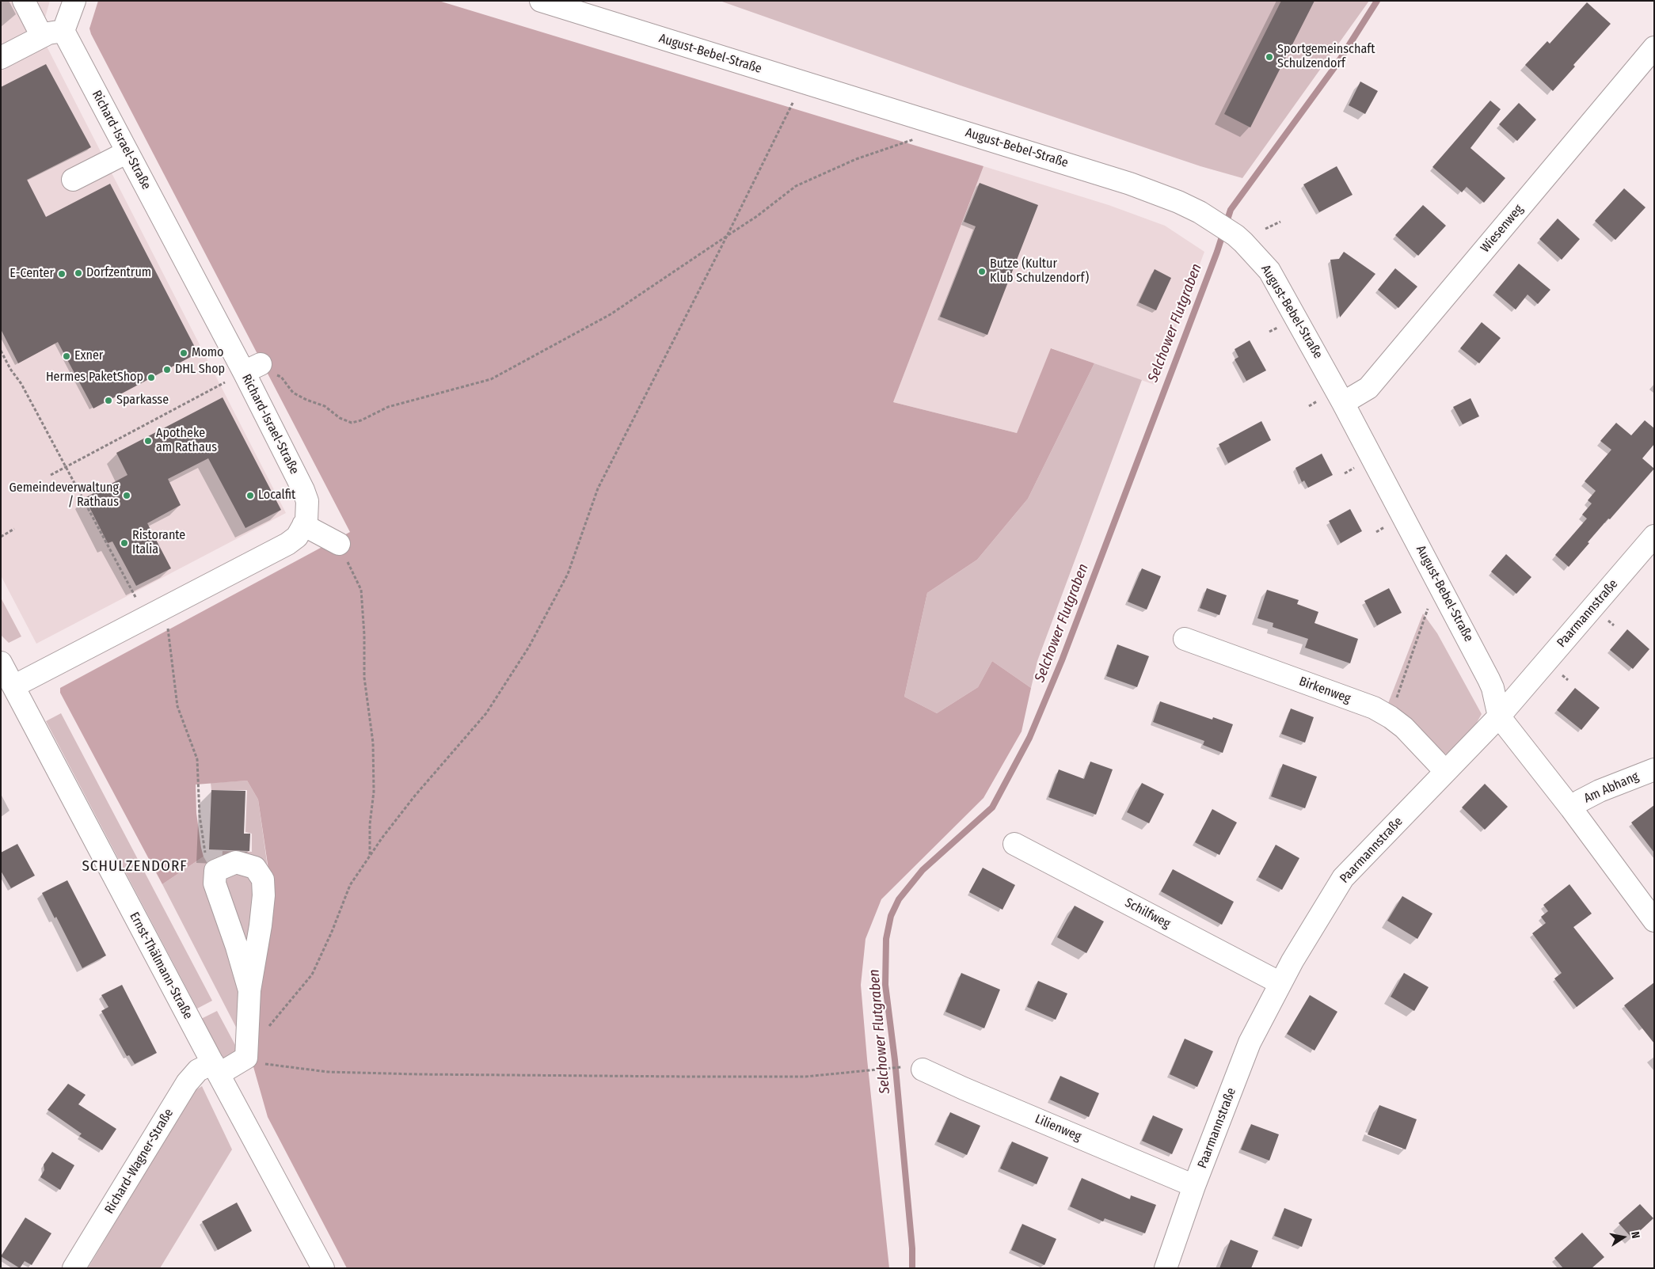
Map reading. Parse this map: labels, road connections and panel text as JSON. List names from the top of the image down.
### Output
{
  "streets": {
    "street": [
      "August-Bebel-Straße",
      "Richard-Israel-Straße",
      "Wiesenweg",
      "Paarmannstraße",
      "Birkenweg",
      "Am Abhang",
      "Schilfweg",
      "Ernst-Thälmann-Straße",
      "Lilienweg",
      "Richard-Wagner-Straße"
    ]
  },
  "crossings": [
    ["August-Bebel-Straße", "Wiesenweg"],
    ["August-Bebel-Straße", "Paarmannstraße"],
    ["August-Bebel-Straße", "Am Abhang"],
    ["Richard-Israel-Straße", "Ernst-Thälmann-Straße"],
    ["Paarmannstraße", "Birkenweg"],
    ["Paarmannstraße", "Schilfweg"],
    ["Paarmannstraße", "Lilienweg"],
    ["Ernst-Thälmann-Straße", "Richard-Wagner-Straße"]
  ],
  "districts": ["SCHULZENDORF"],
  "water": ["Selchower Flutgraben"],
  "places": [
    "Sportgemeinschaft Schulzendorf",
    "Butze (Kultur Klub Schulzendorf)",
    "Dorfzentrum",
    "E-Center",
    "Momo",
    "Exner",
    "DHL Shop",
    "Hermes PaketShop",
    "Sparkasse",
    "Apotheke am Rathaus",
    "Gemeindeverwaltung / Rathaus",
    "Localfit",
    "Ristorante Italia"
  ],
  "north": "right"
}
